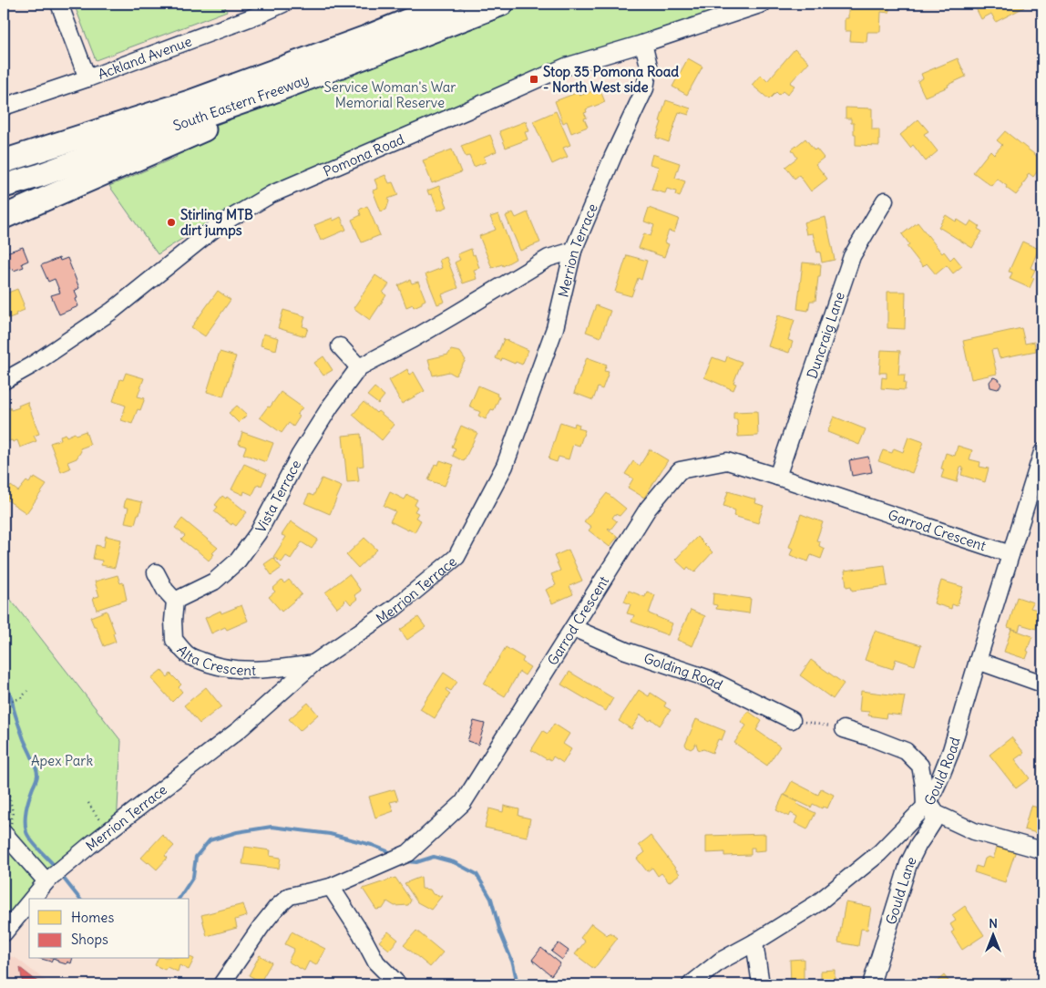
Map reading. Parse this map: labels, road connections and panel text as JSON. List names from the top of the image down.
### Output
{
  "streets": {
    "highway": ["South Eastern Freeway"],
    "street": [
      "Ackland Avenue",
      "Pomona Road",
      "Merrion Terrace",
      "Duncraig Lane",
      "Vista Terrace",
      "Garrod Crescent",
      "Alta Crescent",
      "Golding Road",
      "Gould Road",
      "Gould Lane"
    ]
  },
  "crossings": [
    ["Pomona Road", "Merrion Terrace"],
    ["Merrion Terrace", "Vista Terrace"],
    ["Merrion Terrace", "Alta Crescent"],
    ["Duncraig Lane", "Garrod Crescent"],
    ["Vista Terrace", "Alta Crescent"],
    ["Garrod Crescent", "Golding Road"],
    ["Garrod Crescent", "Gould Road"],
    ["Gould Road", "Gould Lane"]
  ],
  "parks": ["Service Woman's War Memorial Reserve", "Apex Park"],
  "places": {
    "transit": ["Stop 35 Pomona Road - North West side"],
    "other": ["Stirling MTB dirt jumps"]
  },
  "legend": ["Homes", "Shops"],
  "north": "top"
}
